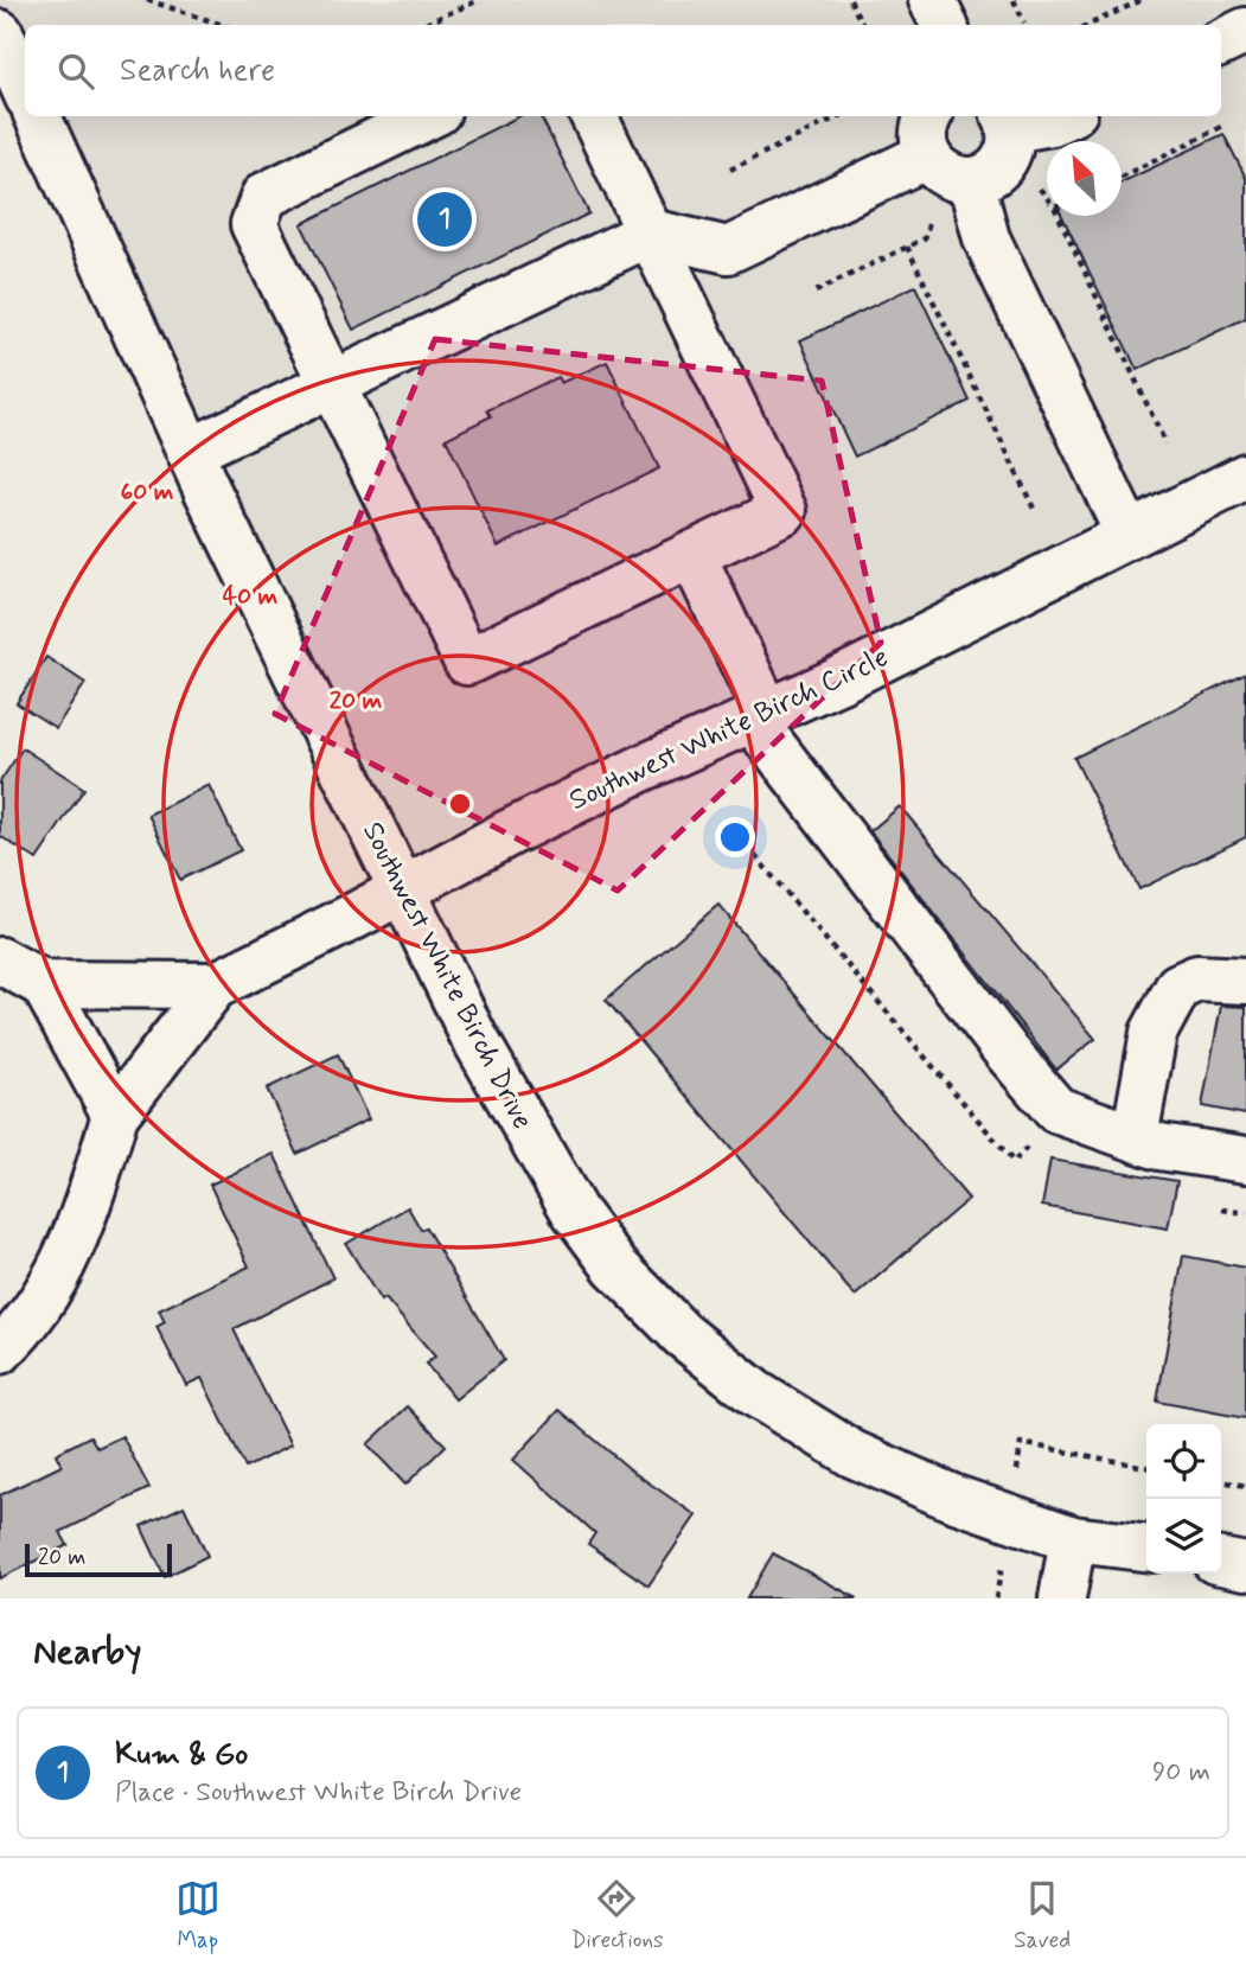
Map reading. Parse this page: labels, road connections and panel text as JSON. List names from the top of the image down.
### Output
{
  "streets": {
    "street": ["Southwest White Birch Circle", "Southwest White Birch Drive"]
  },
  "crossings": [
    ["Southwest White Birch Circle", "Southwest White Birch Drive"]
  ],
  "scale_bar": "20 m",
  "north": "top left",
  "page": {
    "search": "Search here",
    "pins": "1",
    "scale": "20 m",
    "heading": "Nearby",
    "list": [
      {
        "mark": "1",
        "name": "Kum & Go",
        "note": "Place · Southwest White Birch Drive",
        "value": "90 m"
      }
    ],
    "nav": ["Map", "Directions", "Saved"]
  },
  "rings": ["60 m", "40 m", "20 m"]
}
